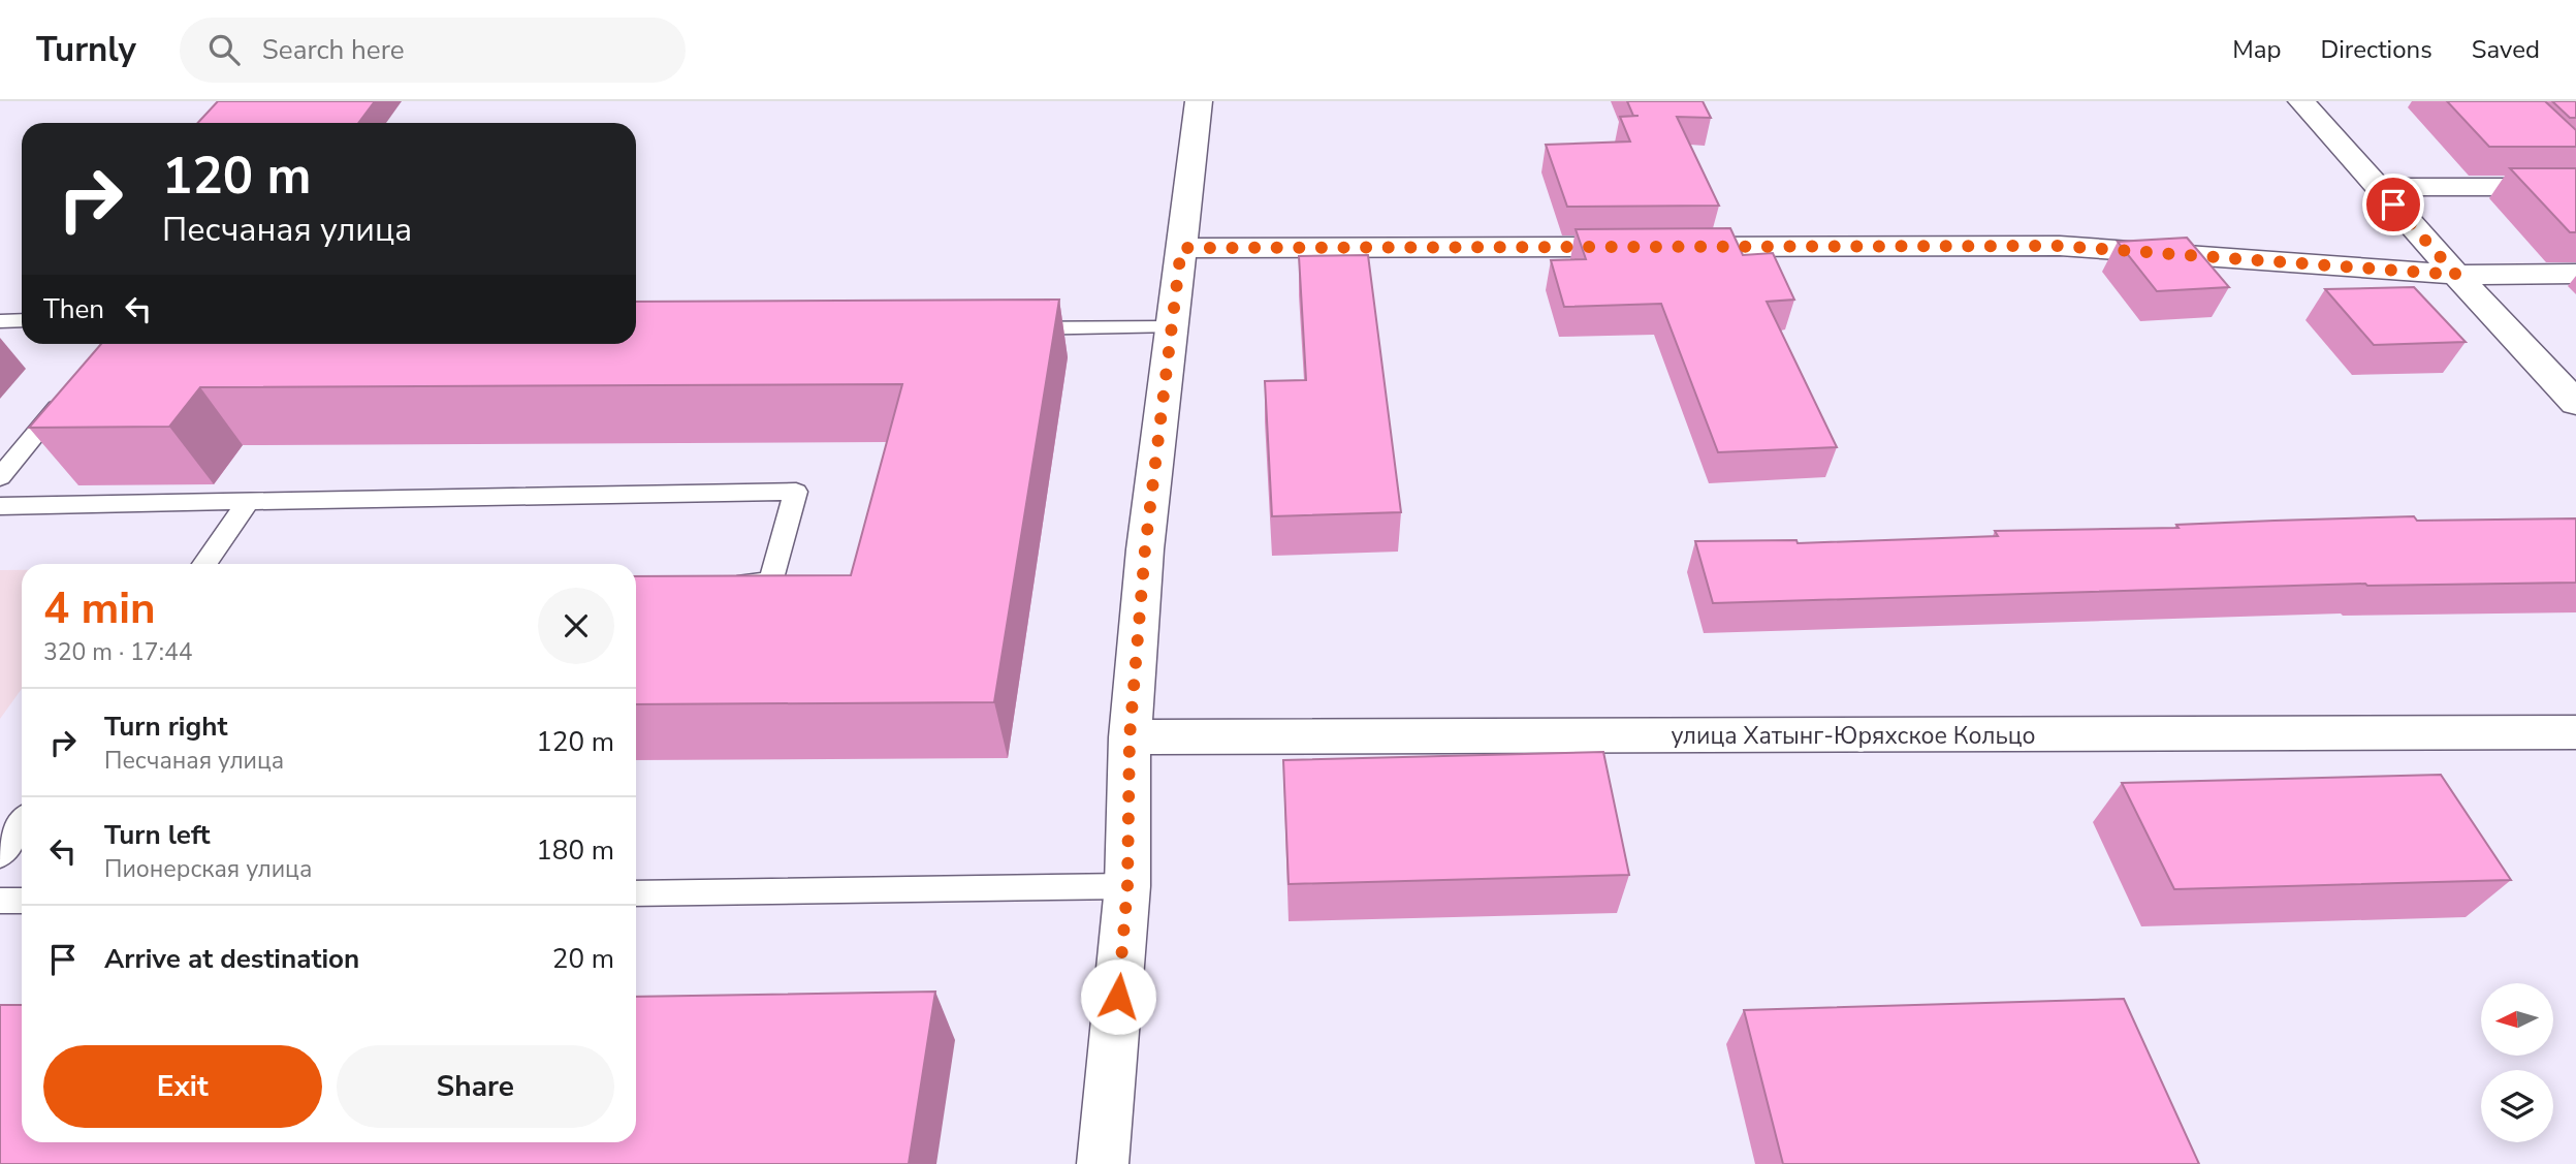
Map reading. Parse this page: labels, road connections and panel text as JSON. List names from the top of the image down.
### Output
{
  "streets": {
    "street": ["улица Хатынг-Юряхское Кольцо"]
  },
  "north": "left",
  "page": {
    "header": "Turnly",
    "search": "Search here",
    "nav": ["Map", "Directions", "Saved"],
    "turn": ["120 m", "Песчаная улица"],
    "then": "Then",
    "heading": ["4 min", "320 m · 17:44"],
    "list": [
      {
        "name": "Turn right",
        "note": "Песчаная улица",
        "value": "120 m"
      },
      {
        "name": "Turn left",
        "note": "Пионерская улица",
        "value": "180 m"
      },
      {
        "name": "Arrive at destination",
        "value": "20 m"
      }
    ],
    "buttons": ["Exit", "Share"]
  }
}
